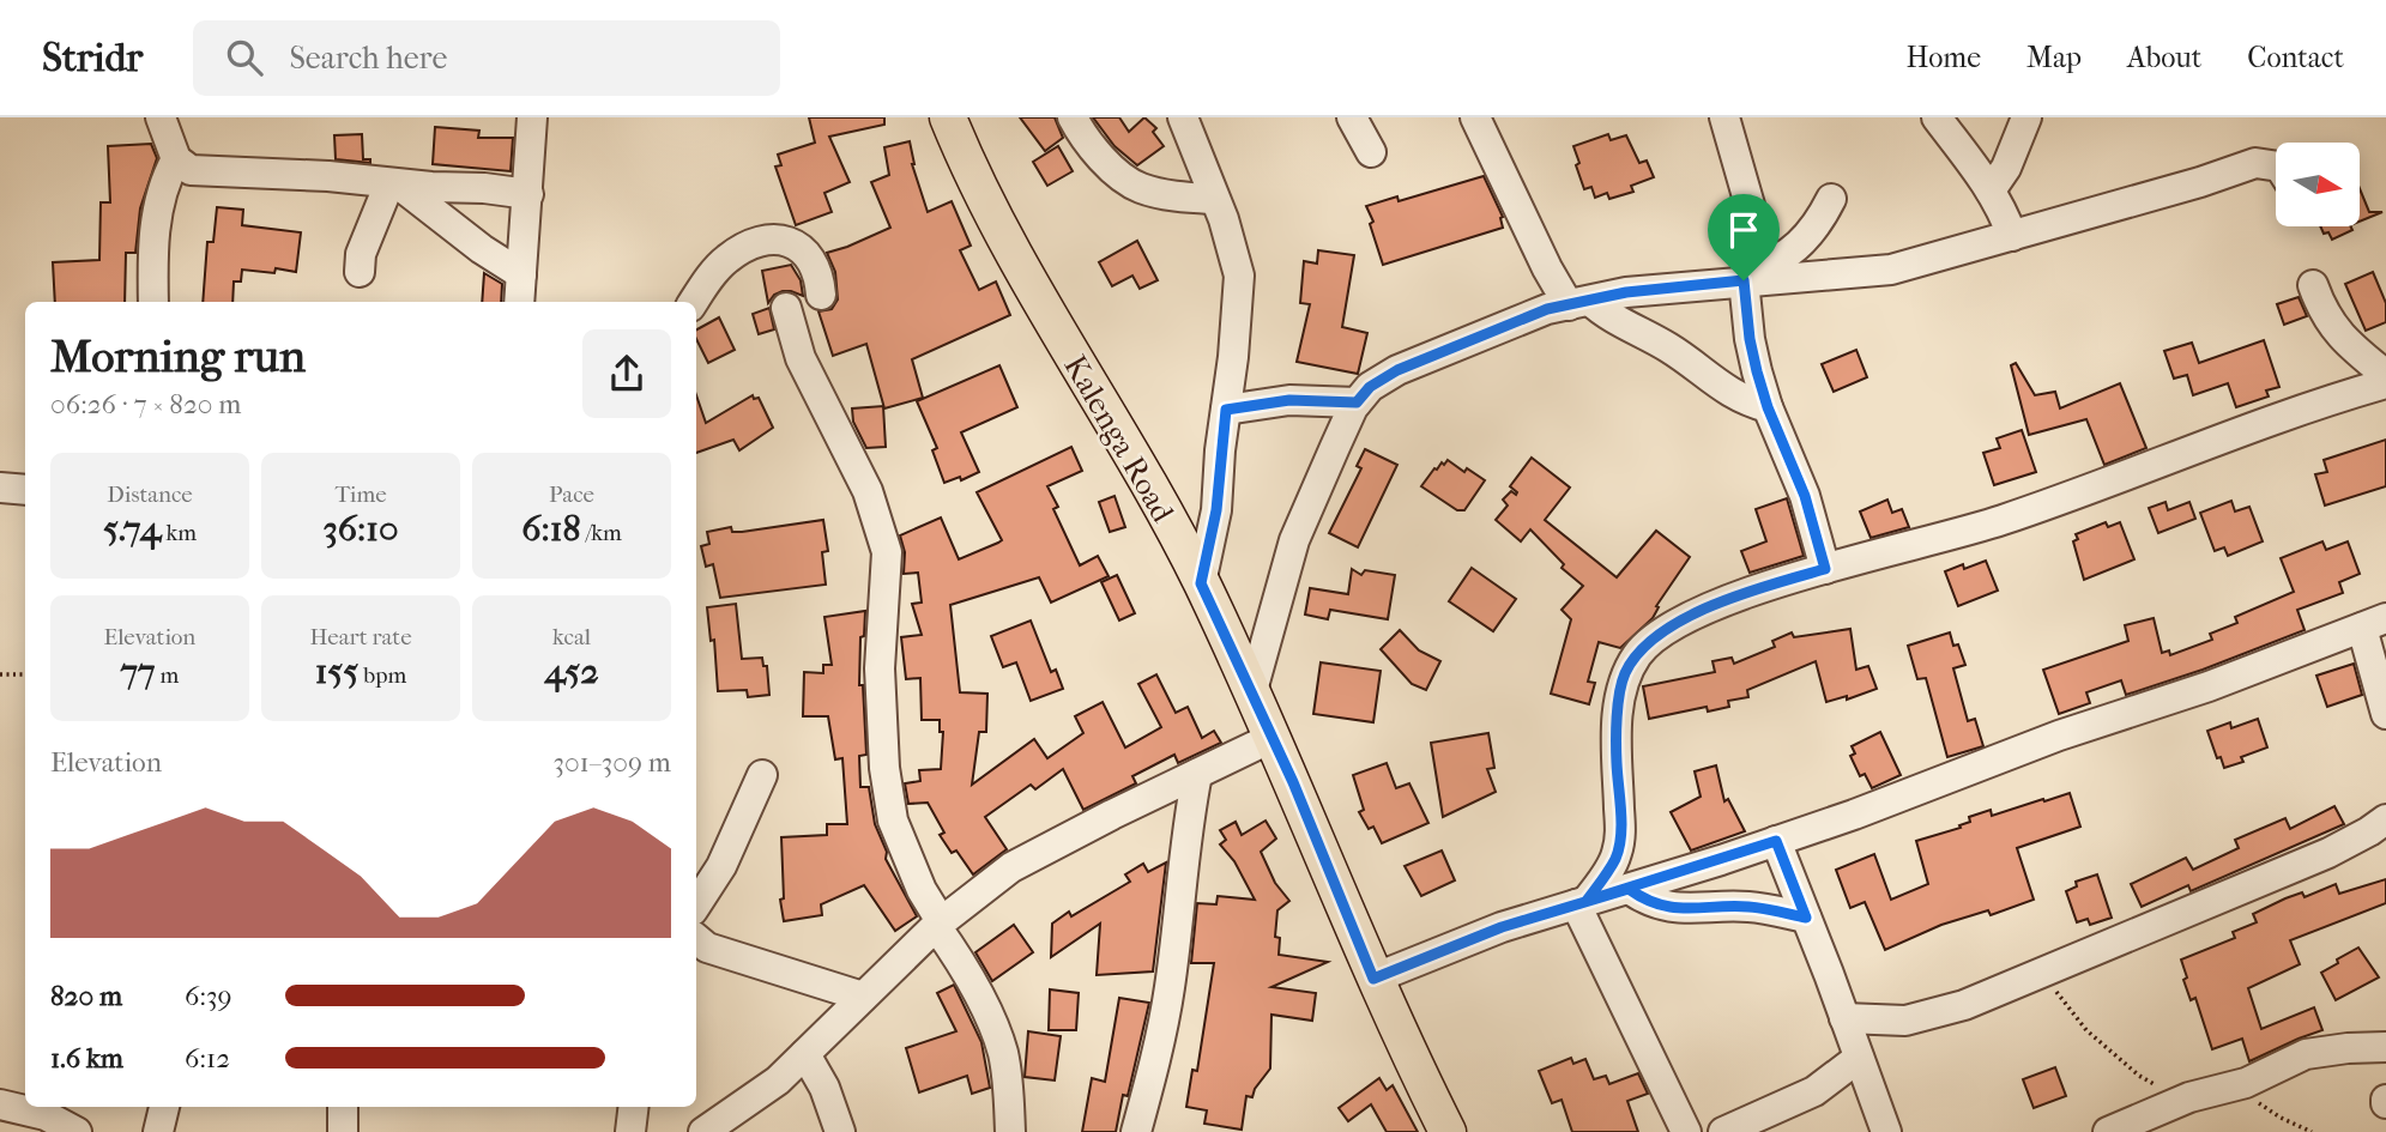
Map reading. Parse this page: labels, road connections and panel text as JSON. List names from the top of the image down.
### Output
{
  "streets": {
    "main road": ["Kalenga Road"]
  },
  "north": "right",
  "page": {
    "header": "Stridr",
    "search": "Search here",
    "nav": [
      "Home",
      "Map",
      "About",
      "Contact"
    ],
    "heading": ["Morning run", "06:26 · 7 × 820 m"],
    "stats": [
      ["Distance", "5.74 km"],
      ["Time", "36:10"],
      ["Pace", "6:18 /km"],
      ["Elevation", "77 m"],
      ["Heart rate", "155 bpm"],
      ["kcal", "452"]
    ],
    "chart": ["Elevation", "301–309 m"],
    "list": [
      {
        "name": "820 m",
        "note": "6:39"
      },
      {
        "name": "1.6 km",
        "note": "6:12"
      }
    ]
  }
}
